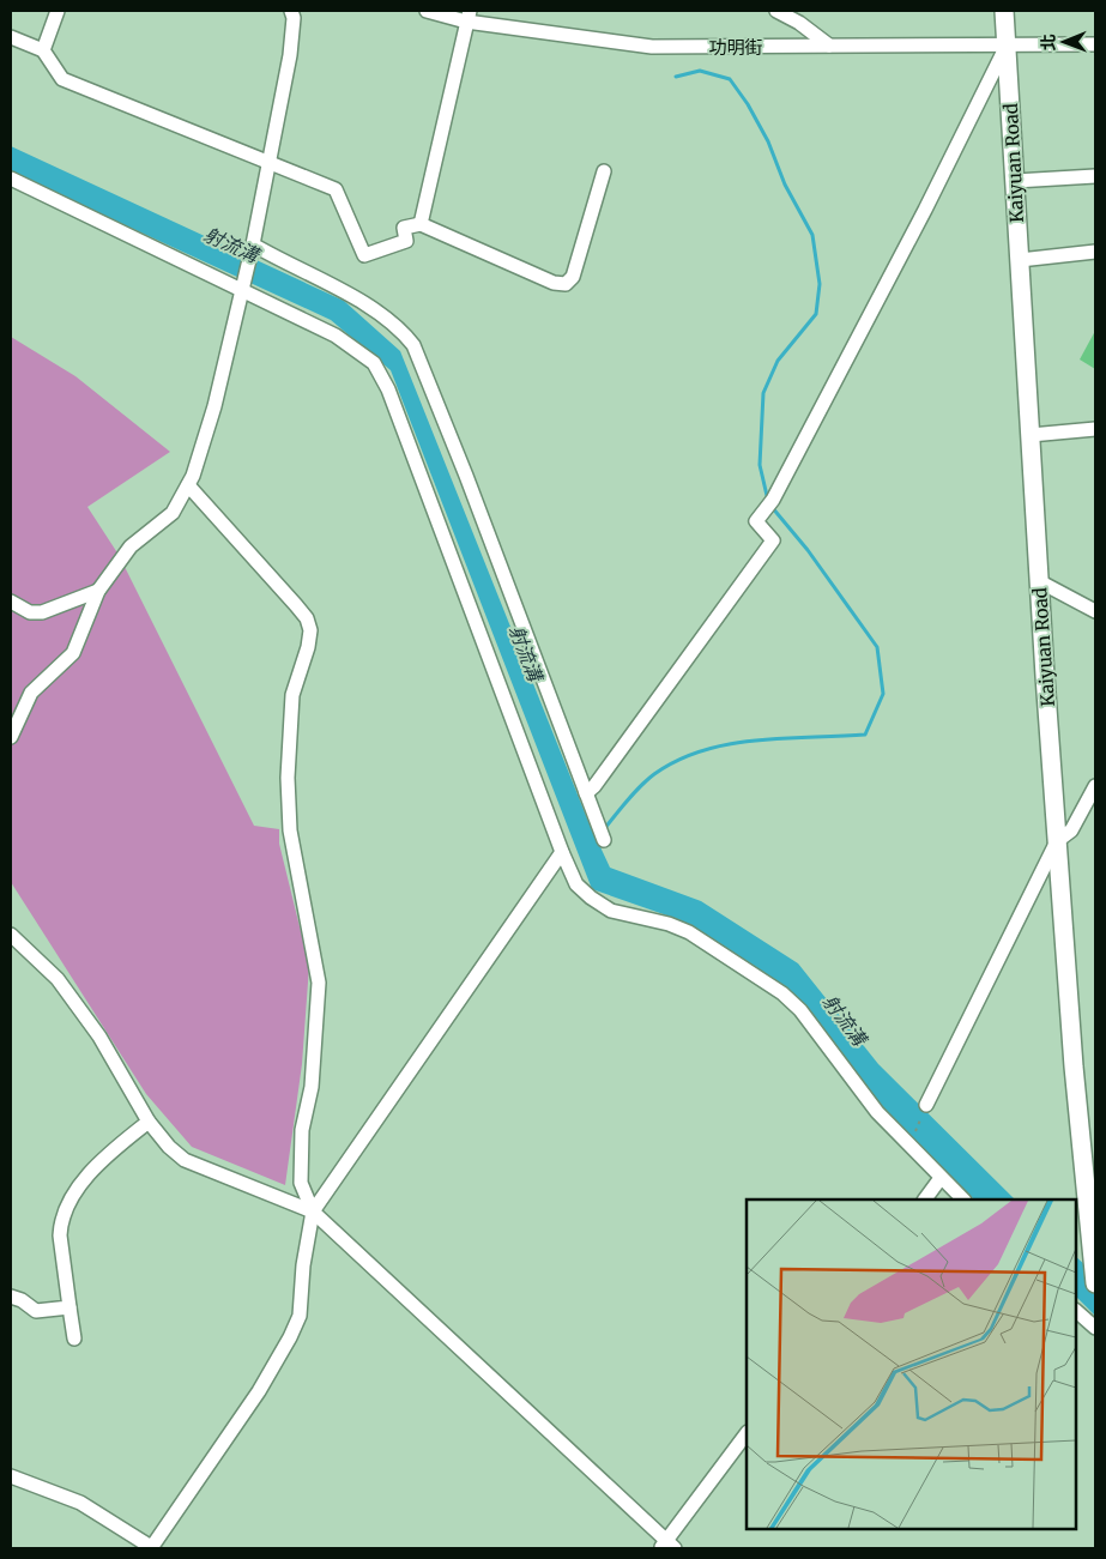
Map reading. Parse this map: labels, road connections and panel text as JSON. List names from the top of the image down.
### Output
{
  "streets": {
    "main road": ["Kaiyuan Road"],
    "street": ["功明街"]
  },
  "crossings": [
    ["功明街", "Kaiyuan Road"]
  ],
  "water": ["射流溝"],
  "north": "left"
}
